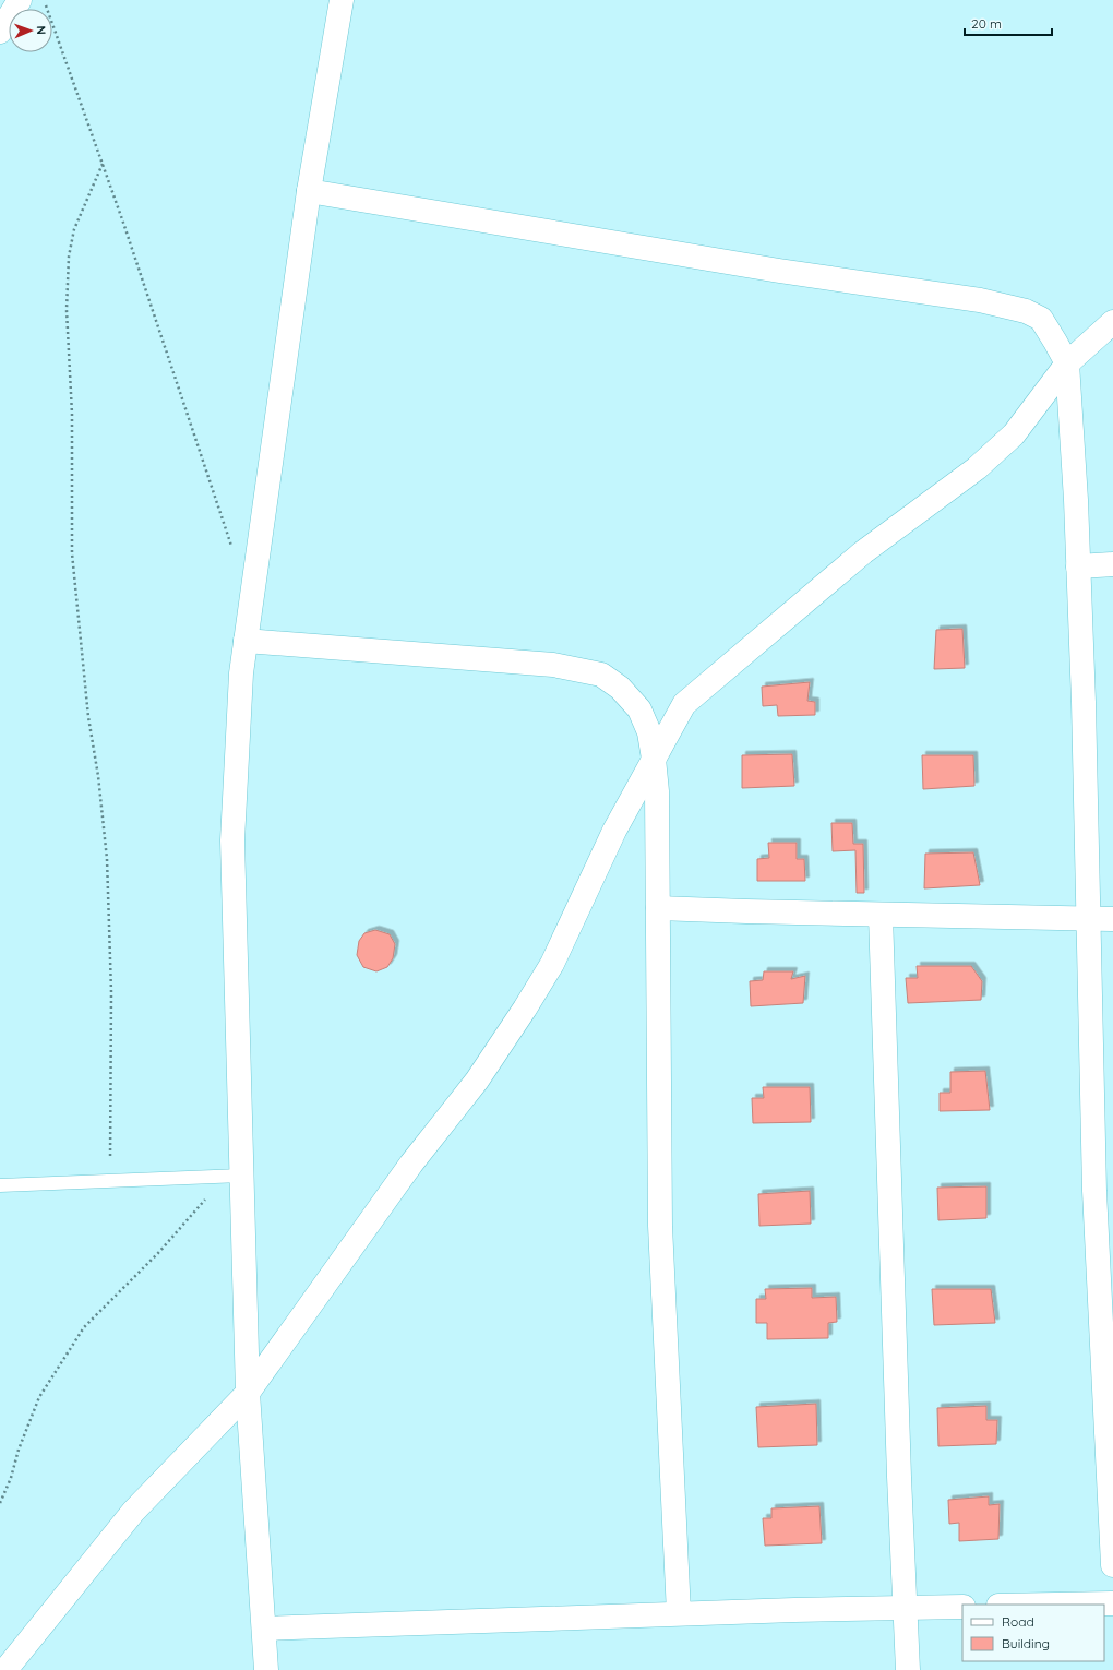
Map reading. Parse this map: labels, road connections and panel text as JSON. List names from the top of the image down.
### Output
{
  "legend": ["Road", "Building"],
  "scale_bar": "20 m",
  "north": "right"
}
